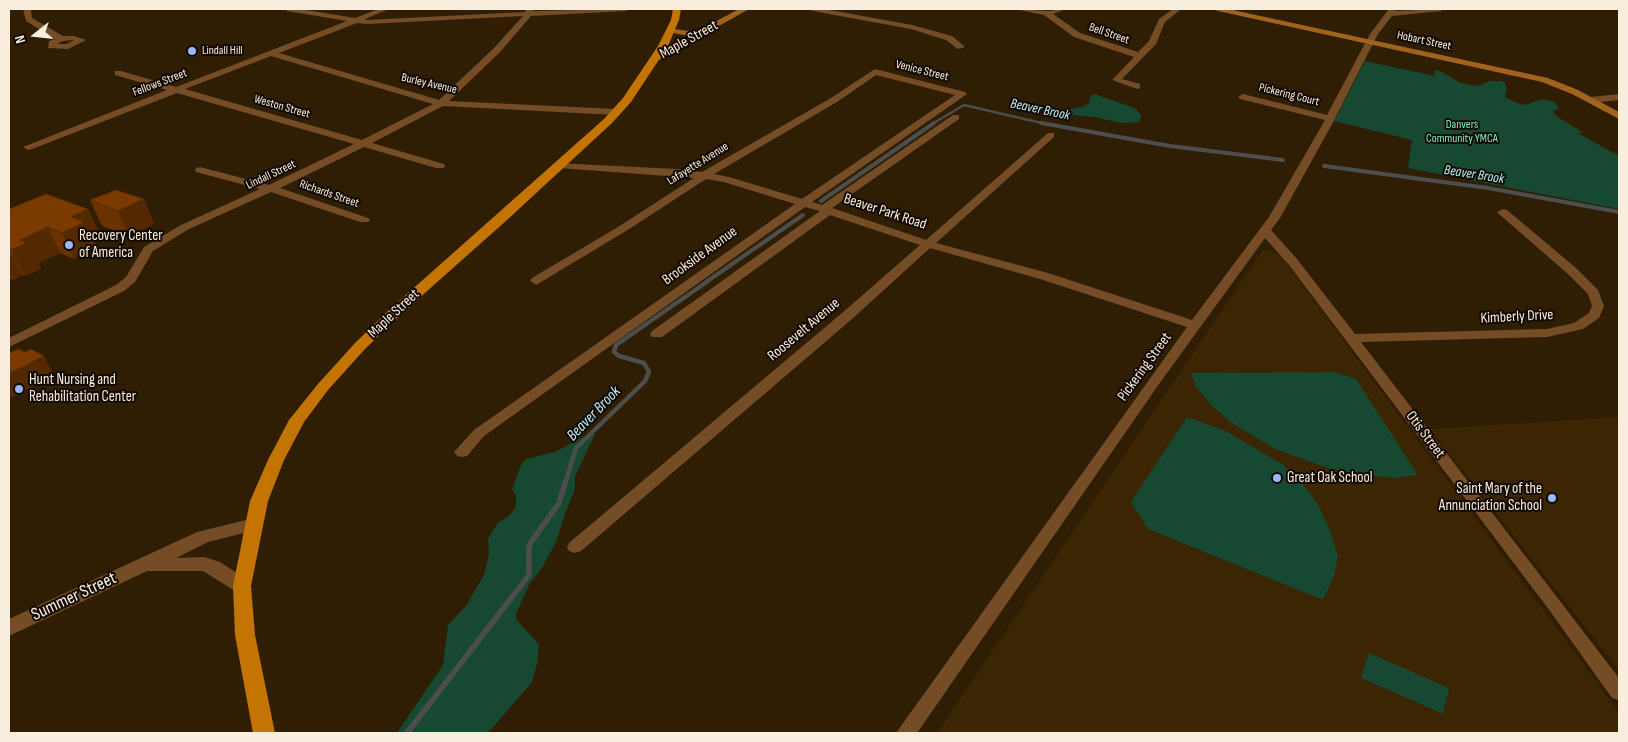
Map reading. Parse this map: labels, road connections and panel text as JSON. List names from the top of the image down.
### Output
{
  "streets": {
    "main road": ["Maple Street", "Hobart Street"],
    "street": [
      "Bell Street",
      "Venice Street",
      "Fellows Street",
      "Burley Avenue",
      "Pickering Court",
      "Weston Street",
      "Lafayette Avenue",
      "Lindall Street",
      "Richards Street",
      "Beaver Park Road",
      "Brookside Avenue",
      "Kimberly Drive",
      "Roosevelt Avenue",
      "Pickering Street",
      "Otis Street",
      "Summer Street"
    ]
  },
  "crossings": [
    ["Maple Street", "Burley Avenue"],
    ["Maple Street", "Beaver Park Road"],
    ["Maple Street", "Summer Street"],
    ["Hobart Street", "Pickering Street"],
    ["Venice Street", "Lafayette Avenue"],
    ["Venice Street", "Brookside Avenue"],
    ["Fellows Street", "Burley Avenue"],
    ["Fellows Street", "Weston Street"],
    ["Burley Avenue", "Lindall Street"],
    ["Pickering Court", "Pickering Street"],
    ["Weston Street", "Lindall Street"],
    ["Lafayette Avenue", "Beaver Park Road"],
    ["Lindall Street", "Richards Street"],
    ["Beaver Park Road", "Brookside Avenue"],
    ["Beaver Park Road", "Roosevelt Avenue"],
    ["Beaver Park Road", "Pickering Street"],
    ["Kimberly Drive", "Otis Street"],
    ["Pickering Street", "Otis Street"]
  ],
  "water": ["Beaver Brook"],
  "parks": ["Danvers Community YMCA"],
  "places": [
    "Lindall Hill",
    "Recovery Center of America",
    "Hunt Nursing and Rehabilitation Center",
    "Great Oak School",
    "Saint Mary of the Annunciation School"
  ],
  "north": "left"
}
